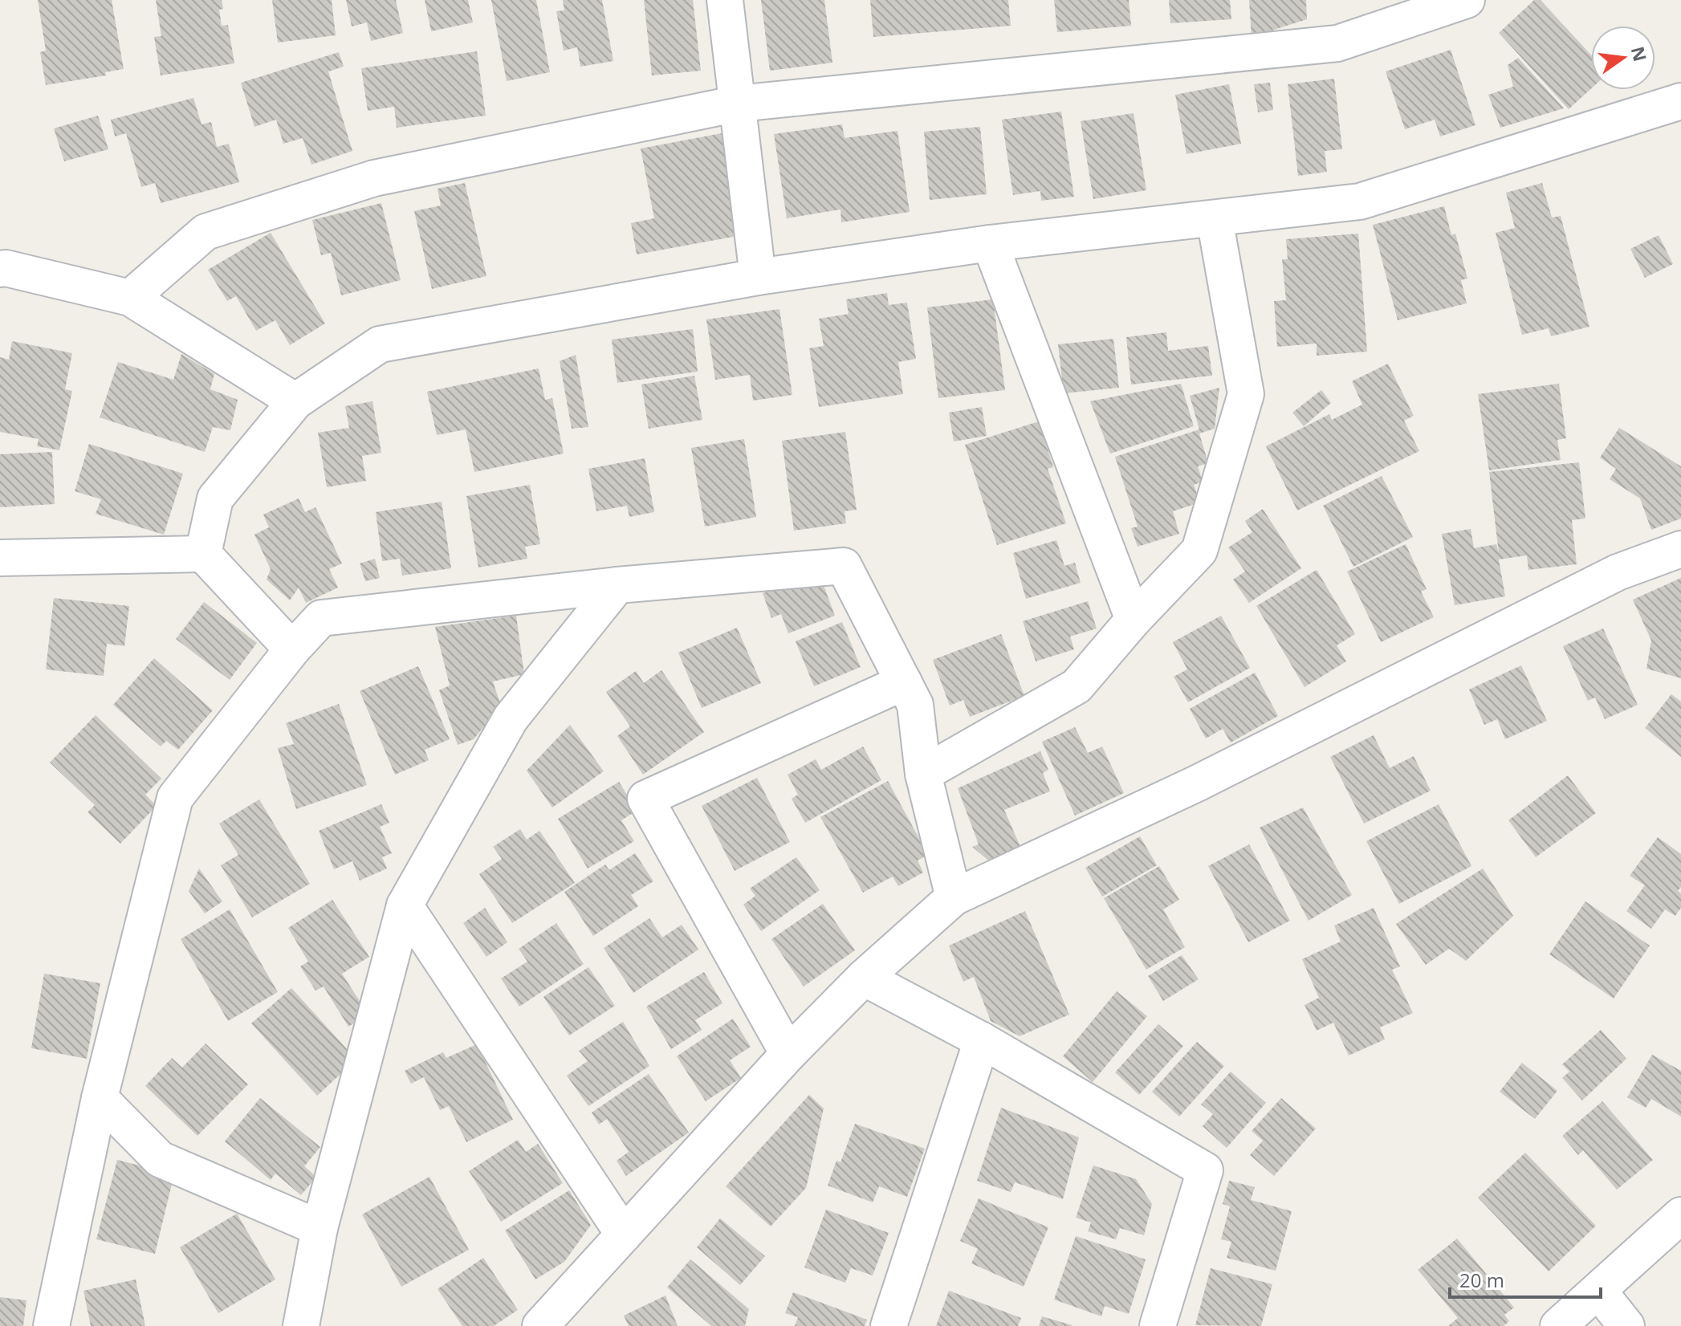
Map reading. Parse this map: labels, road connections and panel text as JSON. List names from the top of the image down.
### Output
{
  "scale_bar": "20 m",
  "north": "right"
}
